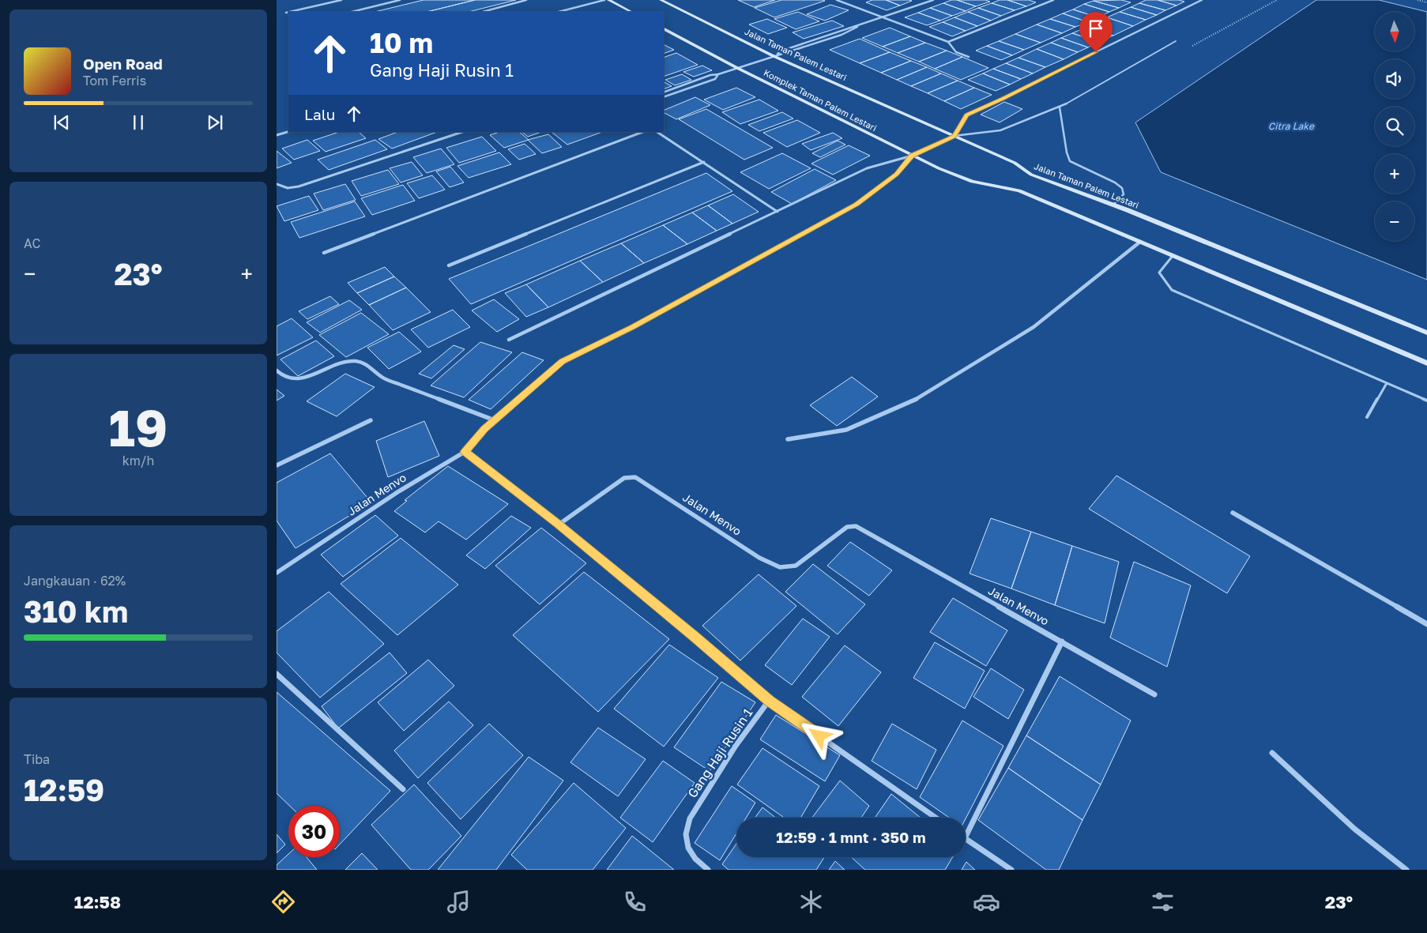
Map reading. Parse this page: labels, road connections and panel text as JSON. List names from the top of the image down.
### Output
{
  "streets": {
    "street": [
      "Jalan Taman Palem Lestari",
      "Komplek Taman Palem Lestari",
      "Jalan Menvo",
      "Gang Haji Rusin 1"
    ]
  },
  "crossings": [
    ["Komplek Taman Palem Lestari", "Jalan Menvo"]
  ],
  "water": ["Citra Lake"],
  "north": "bottom",
  "page": {
    "map_buttons": ["+", "−"],
    "turn": ["10 m", "Gang Haji Rusin 1"],
    "song": ["Open Road", "Tom Ferris"],
    "then": "Lalu",
    "tile": [
      "AC",
      ["19", "km/h"],
      ["Jangkauan · 62%", "310 km"],
      ["Tiba", "12:59"]
    ],
    "heat": ["−", "23°", "+"],
    "limit": "30",
    "trip": "12:59 · 1 mnt · 350 m",
    "tabs": ["12:58", "23°"]
  }
}
